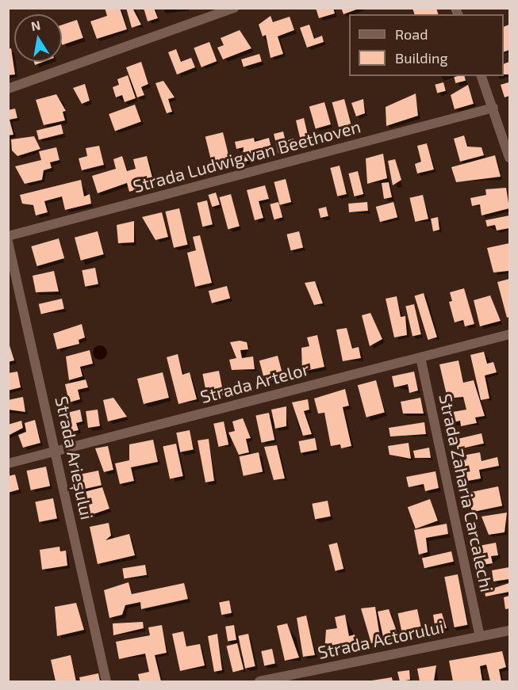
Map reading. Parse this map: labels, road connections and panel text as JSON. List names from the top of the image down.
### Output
{
  "streets": {
    "street": [
      "Strada Ludwig van Beethoven",
      "Strada Artelor",
      "Strada Arieșului",
      "Strada Zaharia Carcalechi",
      "Strada Actorului"
    ]
  },
  "crossings": [
    ["Strada Artelor", "Strada Arieșului"],
    ["Strada Artelor", "Strada Zaharia Carcalechi"],
    ["Strada Zaharia Carcalechi", "Strada Actorului"]
  ],
  "legend": ["Road", "Building"],
  "north": "top"
}
